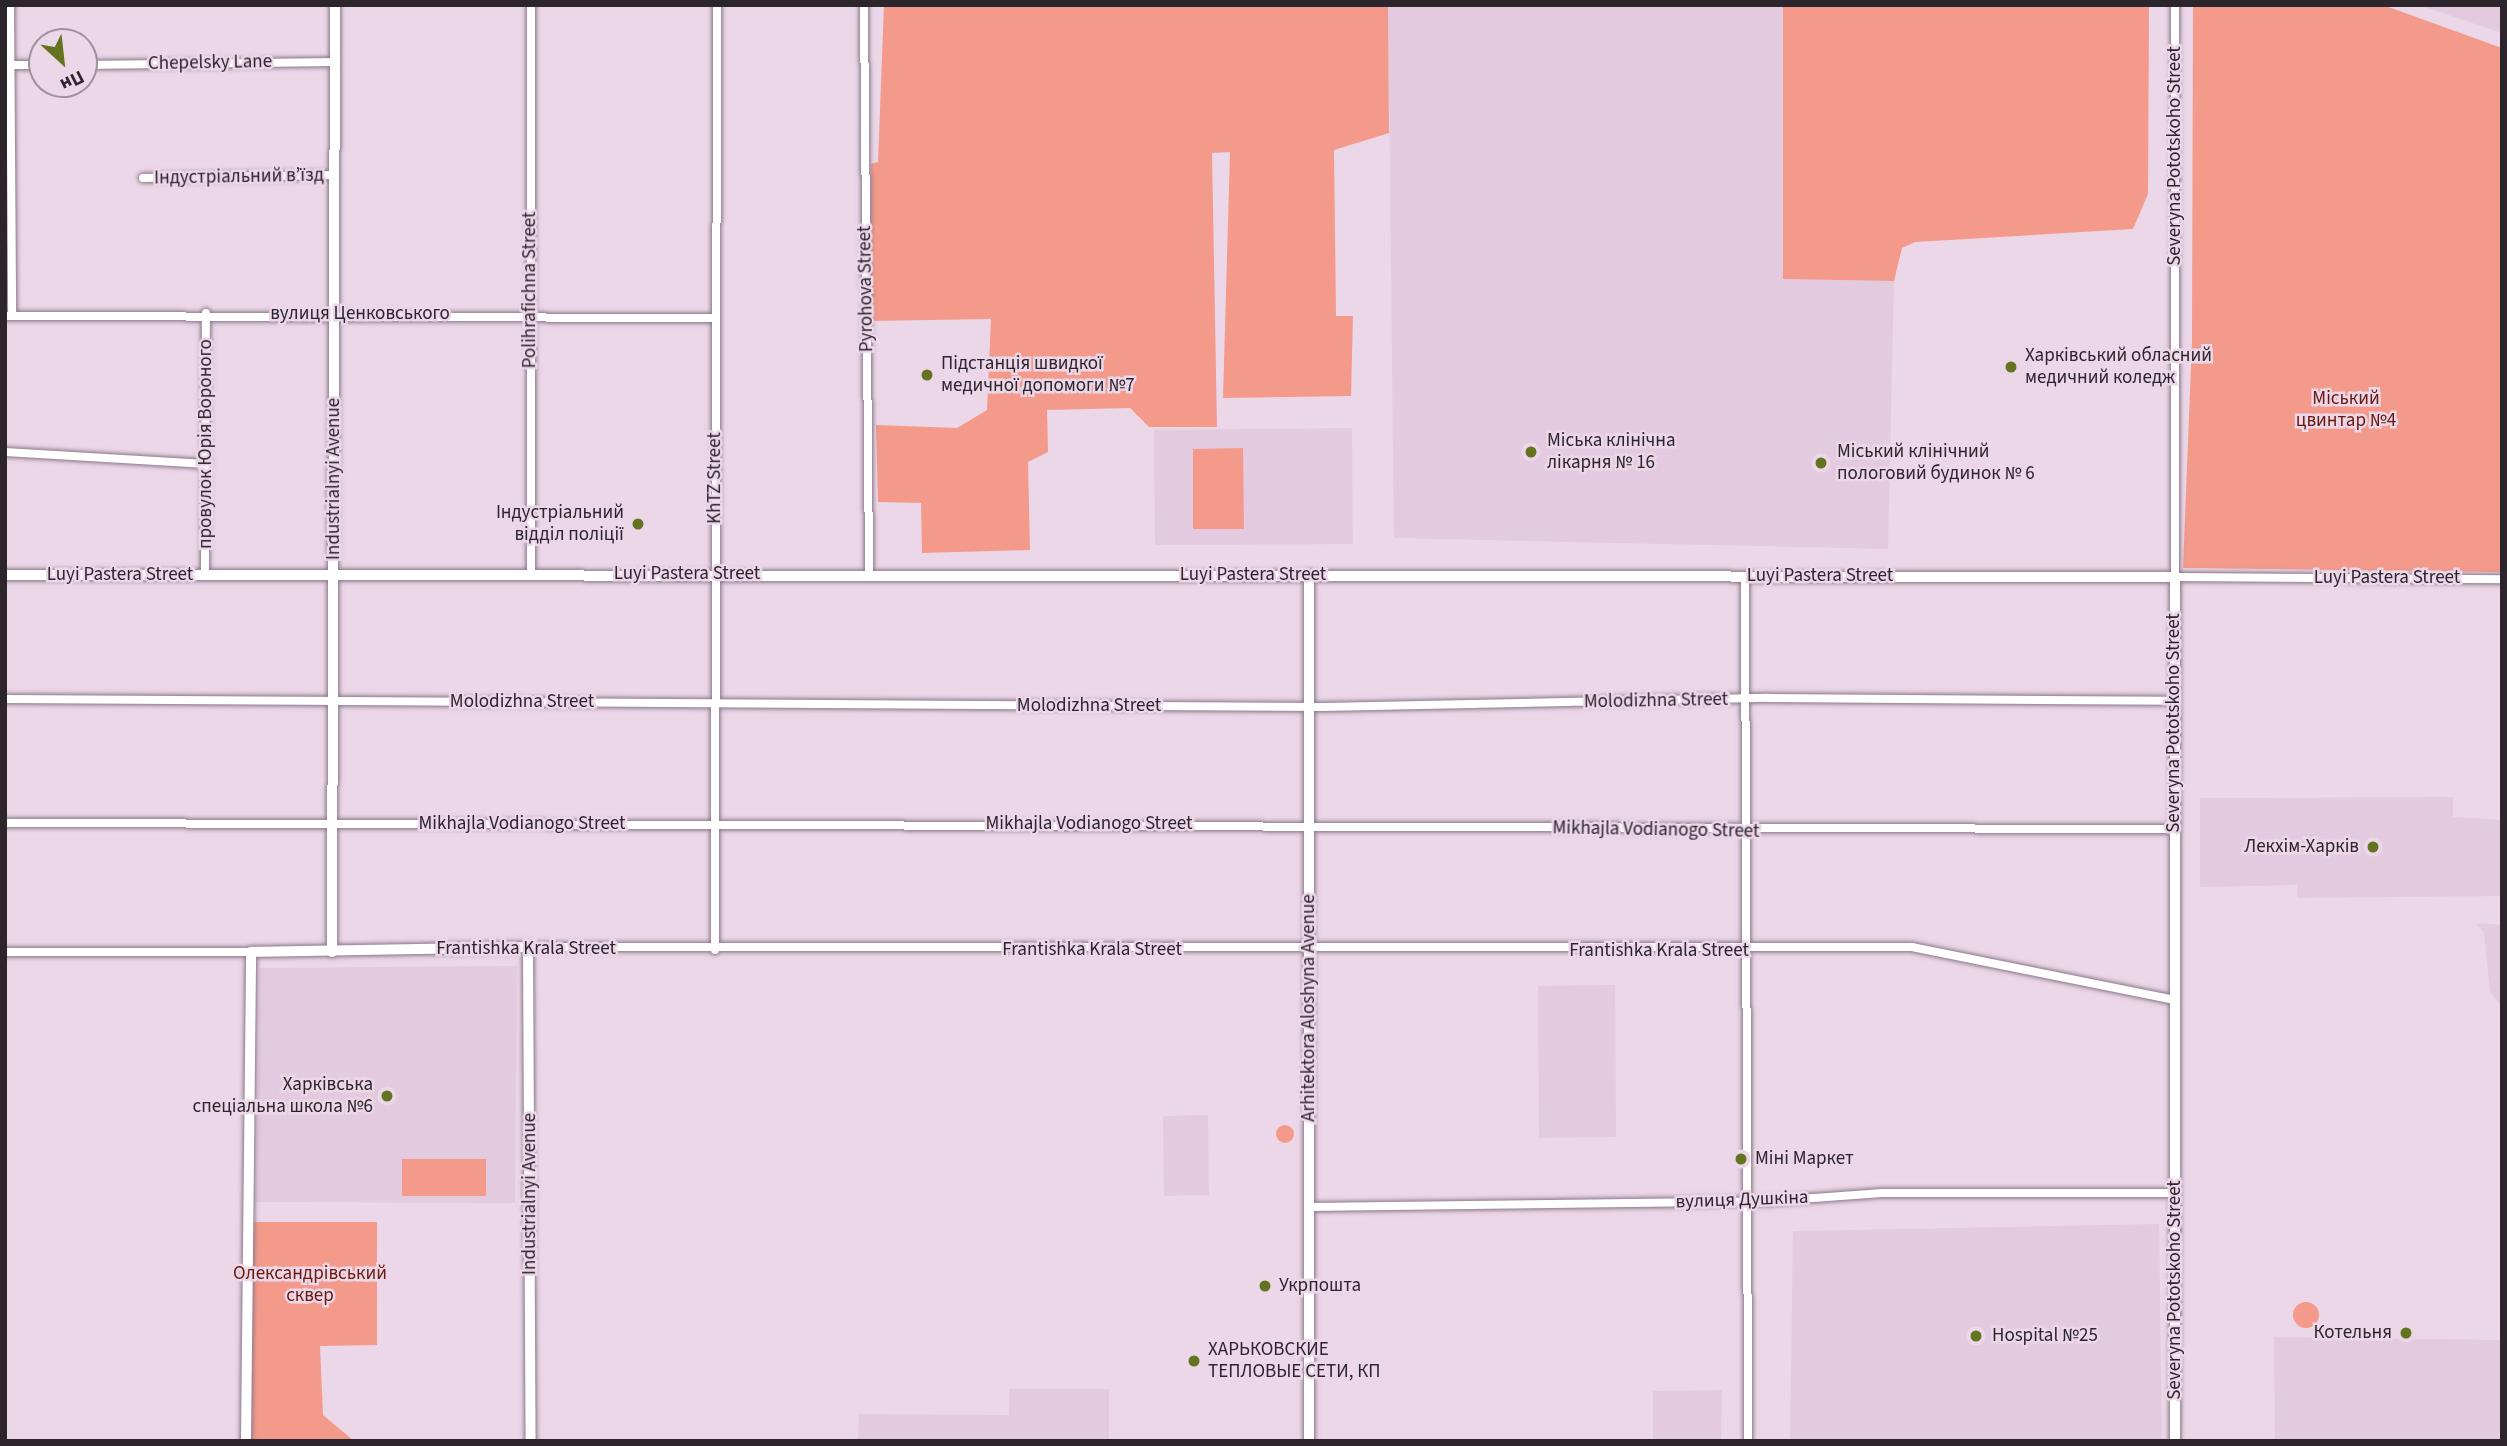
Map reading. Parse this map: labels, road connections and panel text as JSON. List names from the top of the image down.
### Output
{
  "streets": {
    "street": [
      "Chepelsky Lane",
      "Severyna Pototskoho Street",
      "Індустріальний в’їзд",
      "Pyrohova Street",
      "Polihrafichna Street",
      "вулиця Ценковського",
      "провулок Юрія Вороного",
      "KhTZ Street",
      "Industrialnyi Avenue",
      "Luyi Pastera Street",
      "Molodizhna Street",
      "Mikhajla Vodianogo Street",
      "Frantishka Krala Street",
      "Arhitektora Aloshyna Avenue",
      "вулиця Душкіна"
    ]
  },
  "crossings": [
    ["Chepelsky Lane", "Industrialnyi Avenue"],
    ["Severyna Pototskoho Street", "Luyi Pastera Street"],
    ["Severyna Pototskoho Street", "Molodizhna Street"],
    ["Severyna Pototskoho Street", "Mikhajla Vodianogo Street"],
    ["Severyna Pototskoho Street", "Frantishka Krala Street"],
    ["Severyna Pototskoho Street", "вулиця Душкіна"],
    ["Індустріальний в’їзд", "Industrialnyi Avenue"],
    ["Pyrohova Street", "Luyi Pastera Street"],
    ["Polihrafichna Street", "вулиця Ценковського"],
    ["Polihrafichna Street", "Luyi Pastera Street"],
    ["вулиця Ценковського", "провулок Юрія Вороного"],
    ["вулиця Ценковського", "KhTZ Street"],
    ["вулиця Ценковського", "Industrialnyi Avenue"],
    ["провулок Юрія Вороного", "Luyi Pastera Street"],
    ["KhTZ Street", "Luyi Pastera Street"],
    ["KhTZ Street", "Molodizhna Street"],
    ["KhTZ Street", "Mikhajla Vodianogo Street"],
    ["KhTZ Street", "Frantishka Krala Street"],
    ["Industrialnyi Avenue", "Luyi Pastera Street"],
    ["Industrialnyi Avenue", "Molodizhna Street"],
    ["Industrialnyi Avenue", "Mikhajla Vodianogo Street"],
    ["Industrialnyi Avenue", "Frantishka Krala Street"],
    ["Luyi Pastera Street", "Arhitektora Aloshyna Avenue"],
    ["Molodizhna Street", "Arhitektora Aloshyna Avenue"],
    ["Mikhajla Vodianogo Street", "Arhitektora Aloshyna Avenue"],
    ["Frantishka Krala Street", "Arhitektora Aloshyna Avenue"],
    ["Arhitektora Aloshyna Avenue", "вулиця Душкіна"]
  ],
  "parks": ["Міський цвинтар №4", "Олександрівський сквер"],
  "places": [
    "Харківський обласний медичний коледж",
    "Підстанція швидкої медичної допомоги №7",
    "Міська клінічна лікарня № 16",
    "Міський клінічний пологовий будинок № 6",
    "Індустріальний відділ поліції",
    "Лекхім-Харків",
    "Харківська спеціальна школа №6",
    "Міні Маркет",
    "Укрпошта",
    "Котельня",
    "Hospital №25",
    "ХАРЬКОВСКИЕ ТЕПЛОВЫЕ СЕТИ, КП"
  ],
  "north": "bottom right"
}
